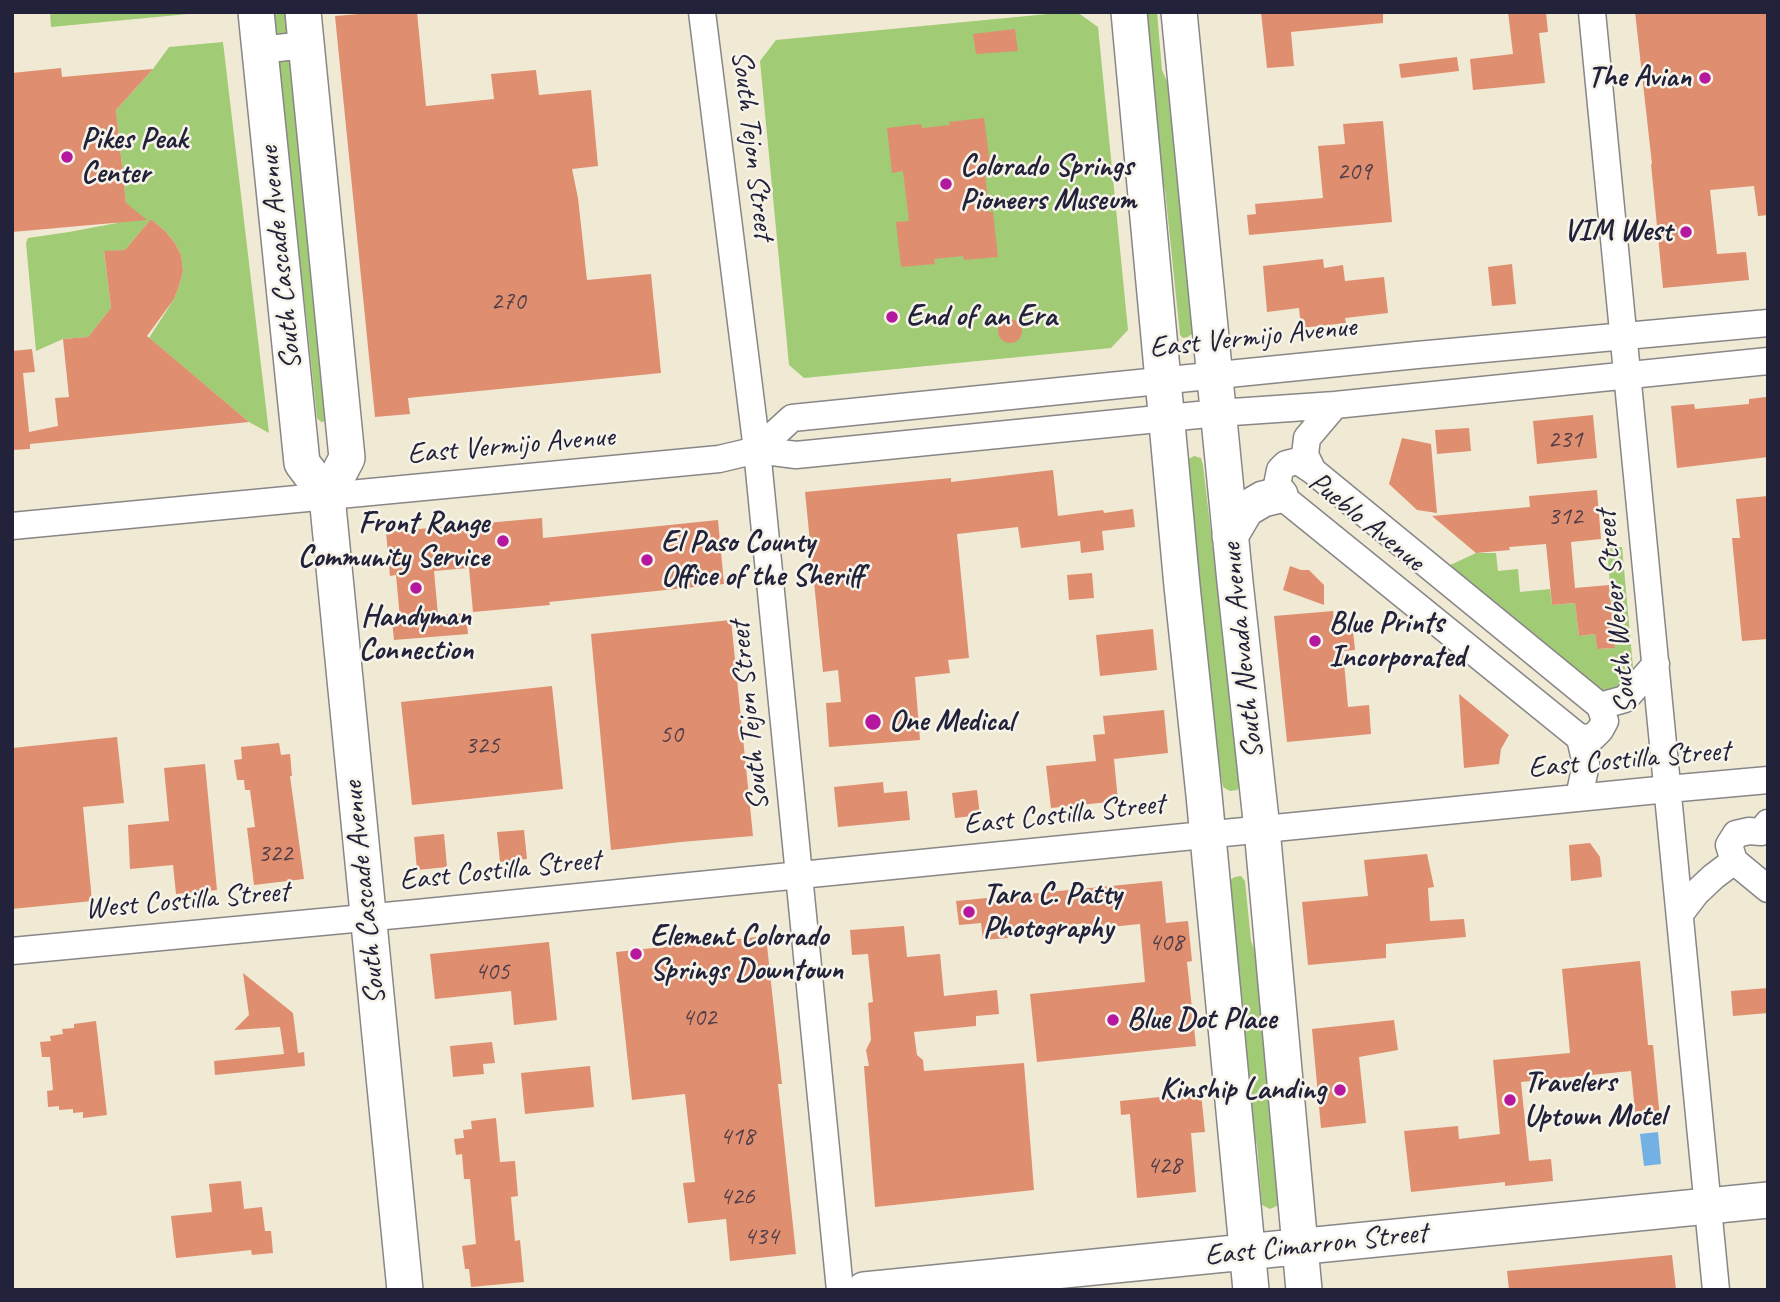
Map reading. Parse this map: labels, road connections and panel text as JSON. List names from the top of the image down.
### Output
{
  "streets": {
    "main road": ["South Cascade Avenue", "South Nevada Avenue", "East Cimarron Street"],
    "street": [
      "South Tejon Street",
      "East Vermijo Avenue",
      "Pueblo Avenue",
      "South Weber Street",
      "East Costilla Street",
      "West Costilla Street"
    ]
  },
  "crossings": [
    ["South Tejon Street", "East Vermijo Avenue"],
    ["South Tejon Street", "East Costilla Street"],
    ["South Cascade Avenue", "East Vermijo Avenue"],
    ["South Cascade Avenue", "East Costilla Street"],
    ["South Cascade Avenue", "West Costilla Street"],
    ["East Vermijo Avenue", "South Weber Street"],
    ["East Vermijo Avenue", "South Nevada Avenue"],
    ["South Weber Street", "East Costilla Street"],
    ["South Weber Street", "East Cimarron Street"],
    ["South Nevada Avenue", "East Costilla Street"],
    ["South Nevada Avenue", "East Cimarron Street"],
    ["East Costilla Street", "West Costilla Street"]
  ],
  "places": [
    "The Avian",
    "Pikes Peak Center",
    "Colorado Springs Pioneers Museum",
    "VIM West",
    "End of an Era",
    "Front Range Community Service",
    "El Paso County Office of the Sheriff",
    "Handyman Connection",
    "Blue Prints Incorporated",
    "One Medical",
    "Tara C. Patty Photography",
    "Element Colorado Springs Downtown",
    "Blue Dot Place",
    "Kinship Landing",
    "Travelers Uptown Motel"
  ],
  "house_numbers": [
    "209",
    "270",
    "231",
    "312",
    "50",
    "325",
    "322",
    "408",
    "405",
    "402",
    "418",
    "428",
    "426",
    "434"
  ]
}
